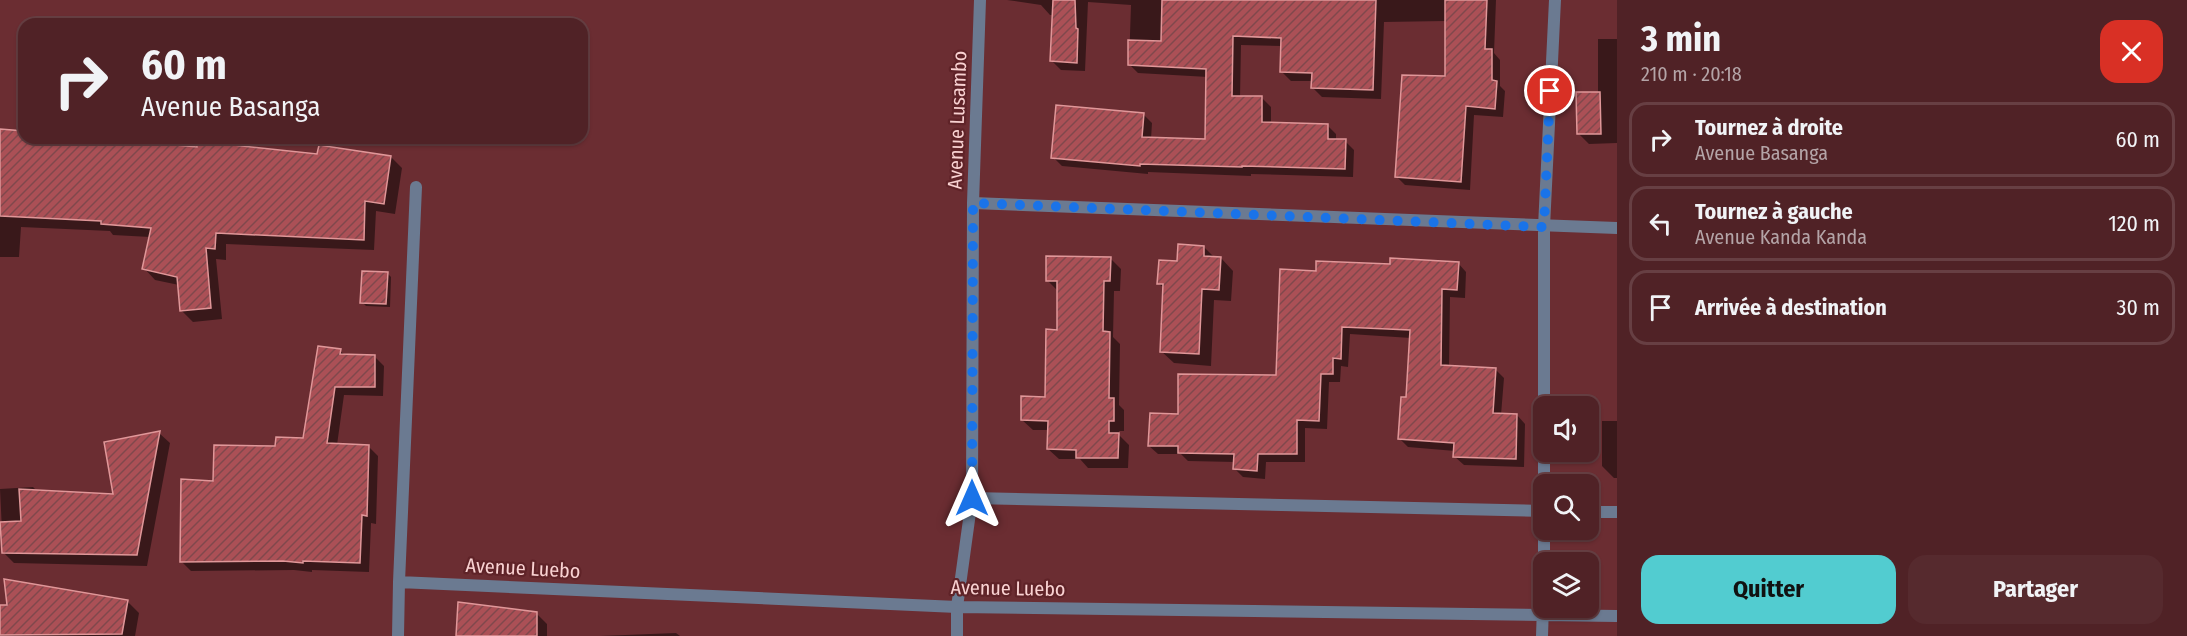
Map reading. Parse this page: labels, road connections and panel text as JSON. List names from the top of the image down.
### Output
{
  "streets": {
    "street": ["Avenue Lusambo", "Avenue Luebo"]
  },
  "crossings": [
    ["Avenue Lusambo", "Avenue Luebo"]
  ],
  "page": {
    "heading": ["3 min", "210 m · 20:18"],
    "turn": ["60 m", "Avenue Basanga"],
    "list": [
      {
        "name": "Tournez à droite",
        "note": "Avenue Basanga",
        "value": "60 m"
      },
      {
        "name": "Tournez à gauche",
        "note": "Avenue Kanda Kanda",
        "value": "120 m"
      },
      {
        "name": "Arrivée à destination",
        "value": "30 m"
      }
    ],
    "buttons": ["Quitter", "Partager"]
  }
}
